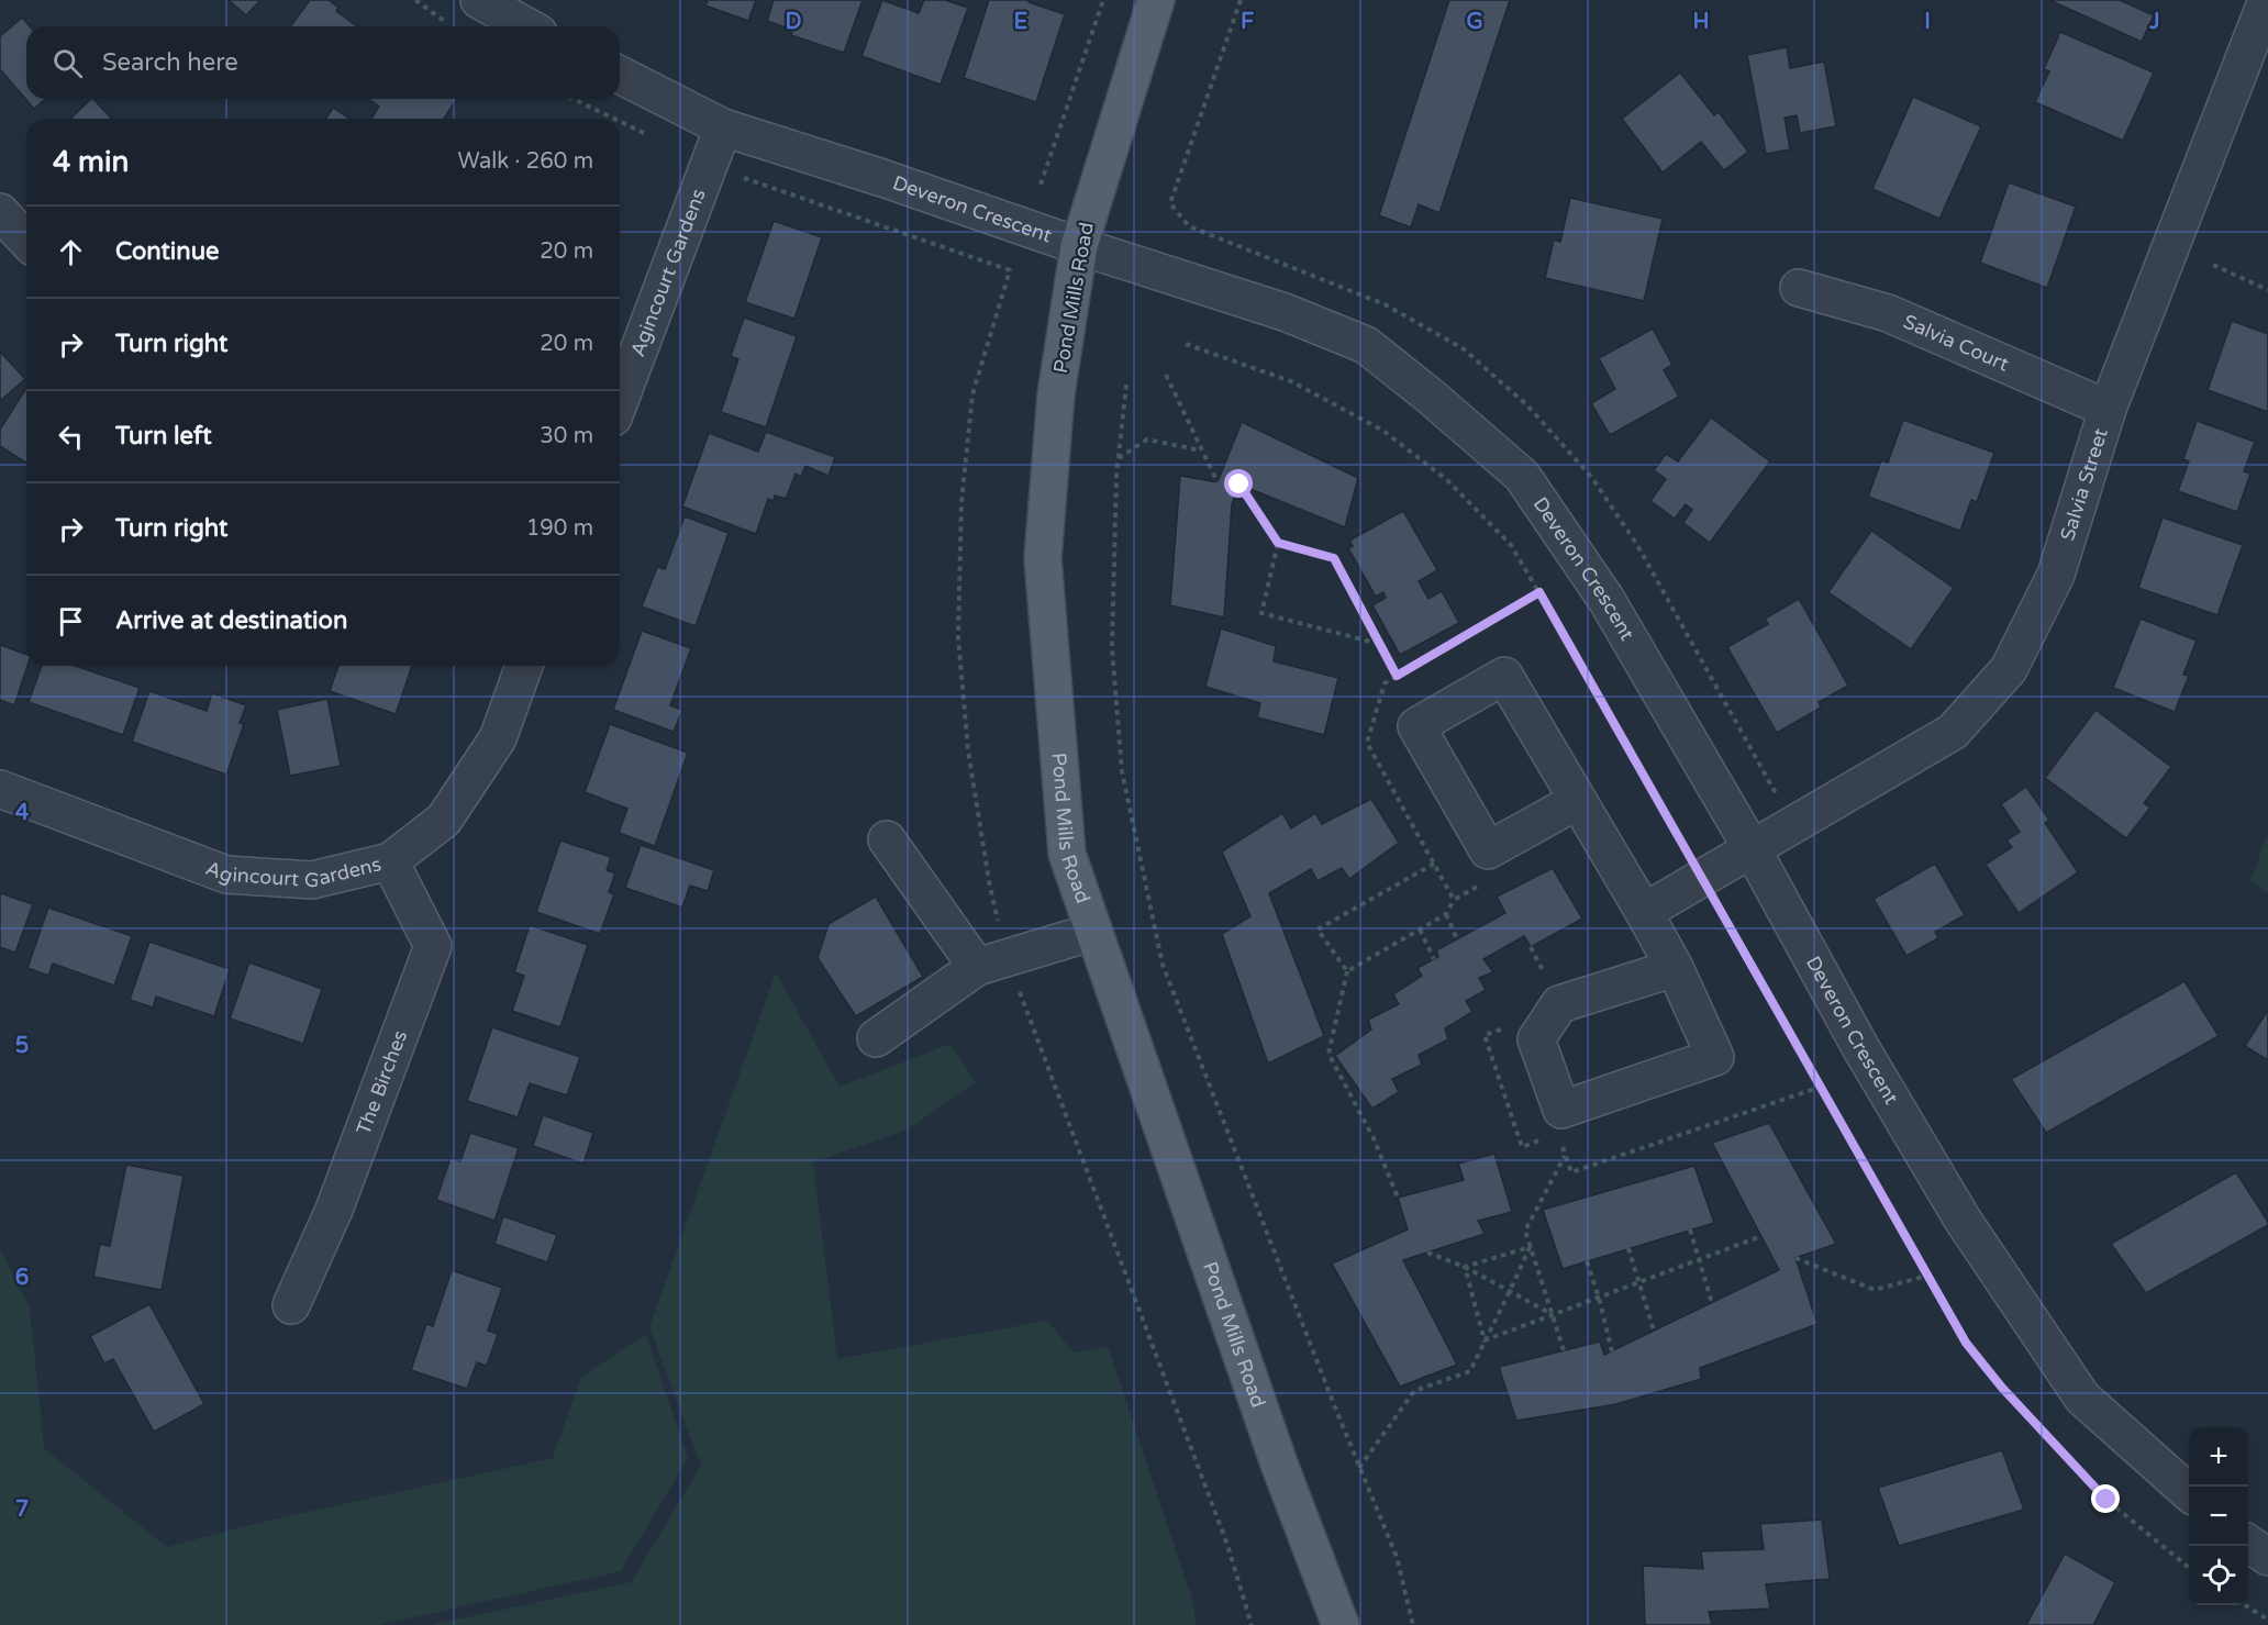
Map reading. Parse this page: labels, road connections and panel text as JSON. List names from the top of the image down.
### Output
{
  "streets": {
    "main road": ["Pond Mills Road"],
    "street": [
      "Deveron Crescent",
      "Agincourt Gardens",
      "Salvia Court",
      "Salvia Street",
      "The Birches"
    ]
  },
  "crossings": [
    ["Deveron Crescent", "Agincourt Gardens"],
    ["Deveron Crescent", "Pond Mills Road"],
    ["Deveron Crescent", "Salvia Street"],
    ["Agincourt Gardens", "The Birches"],
    ["Salvia Court", "Salvia Street"]
  ],
  "page": {
    "search": "Search here",
    "heading": ["4 min", "Walk · 260 m"],
    "list": [
      ["Continue", "20 m"],
      ["Turn right", "20 m"],
      ["Turn left", "30 m"],
      ["Turn right", "190 m"],
      "Arrive at destination"
    ],
    "map_buttons": ["+", "−"]
  },
  "grid": {
    "columns": [
      "D",
      "E",
      "F",
      "G",
      "H",
      "I",
      "J"
    ],
    "rows": [
      "4",
      "5",
      "6",
      "7"
    ]
  }
}
